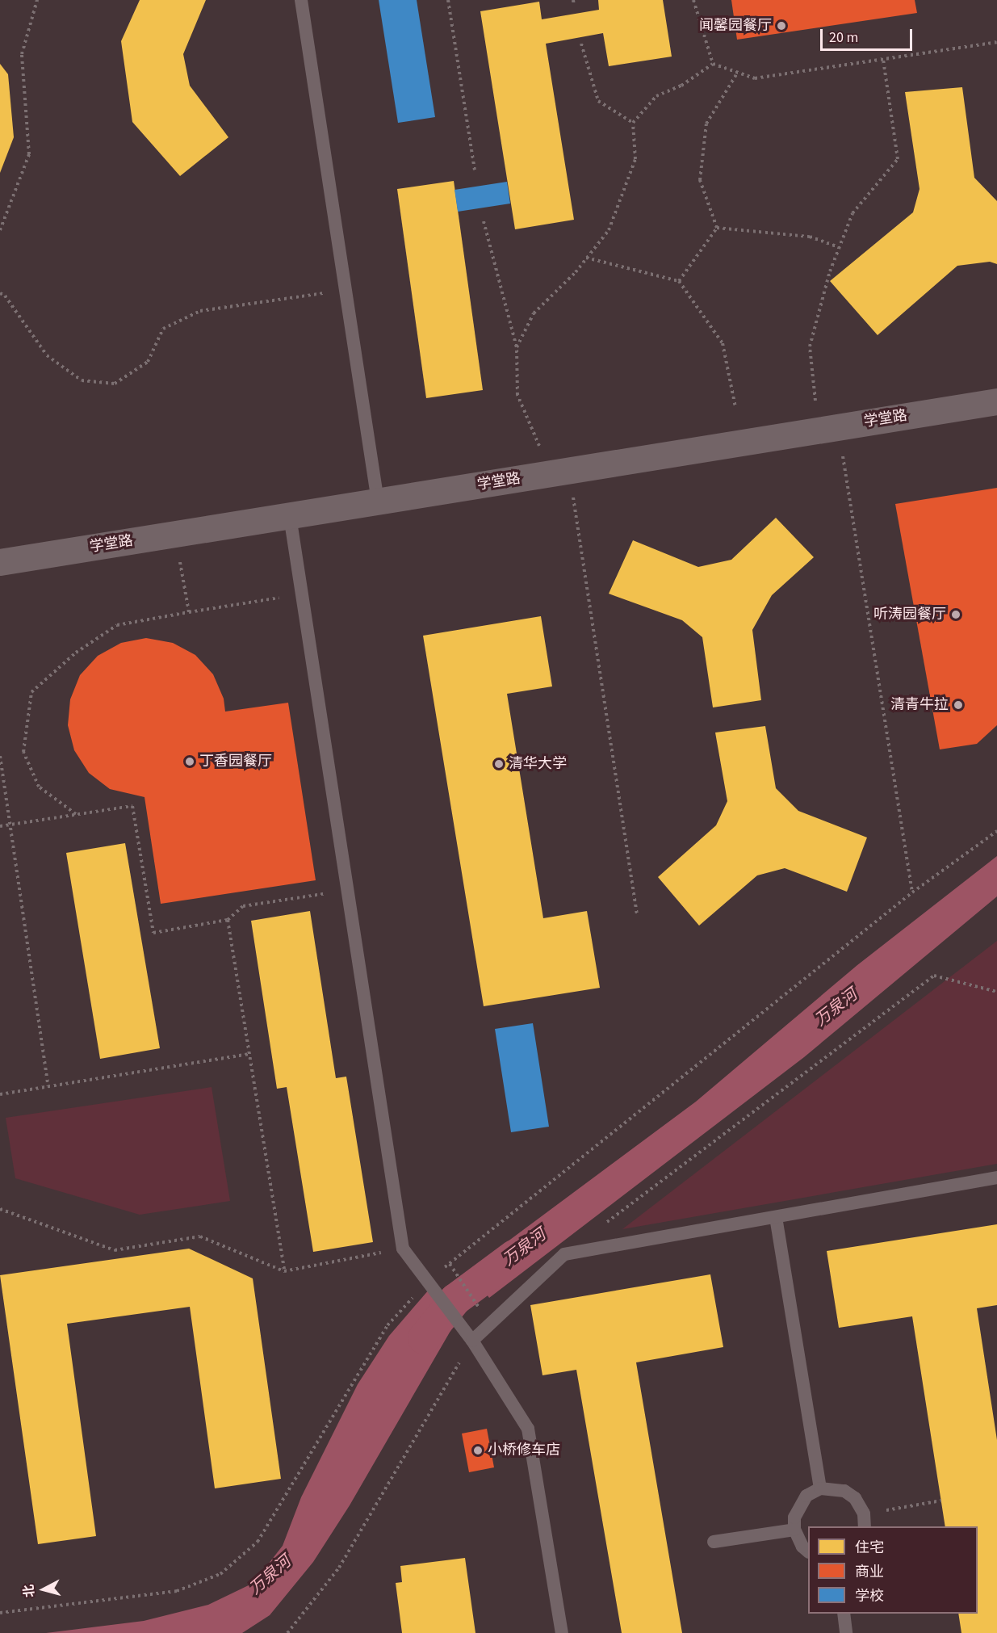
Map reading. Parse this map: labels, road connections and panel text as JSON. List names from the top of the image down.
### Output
{
  "streets": {
    "street": ["学堂路"]
  },
  "water": ["万泉河"],
  "places": [
    "闻馨园餐厅",
    "听涛园餐厅",
    "清青牛拉",
    "丁香园餐厅",
    "清华大学",
    "小桥修车店"
  ],
  "legend": ["住宅", "商业", "学校"],
  "scale_bar": "20 m",
  "north": "left"
}
